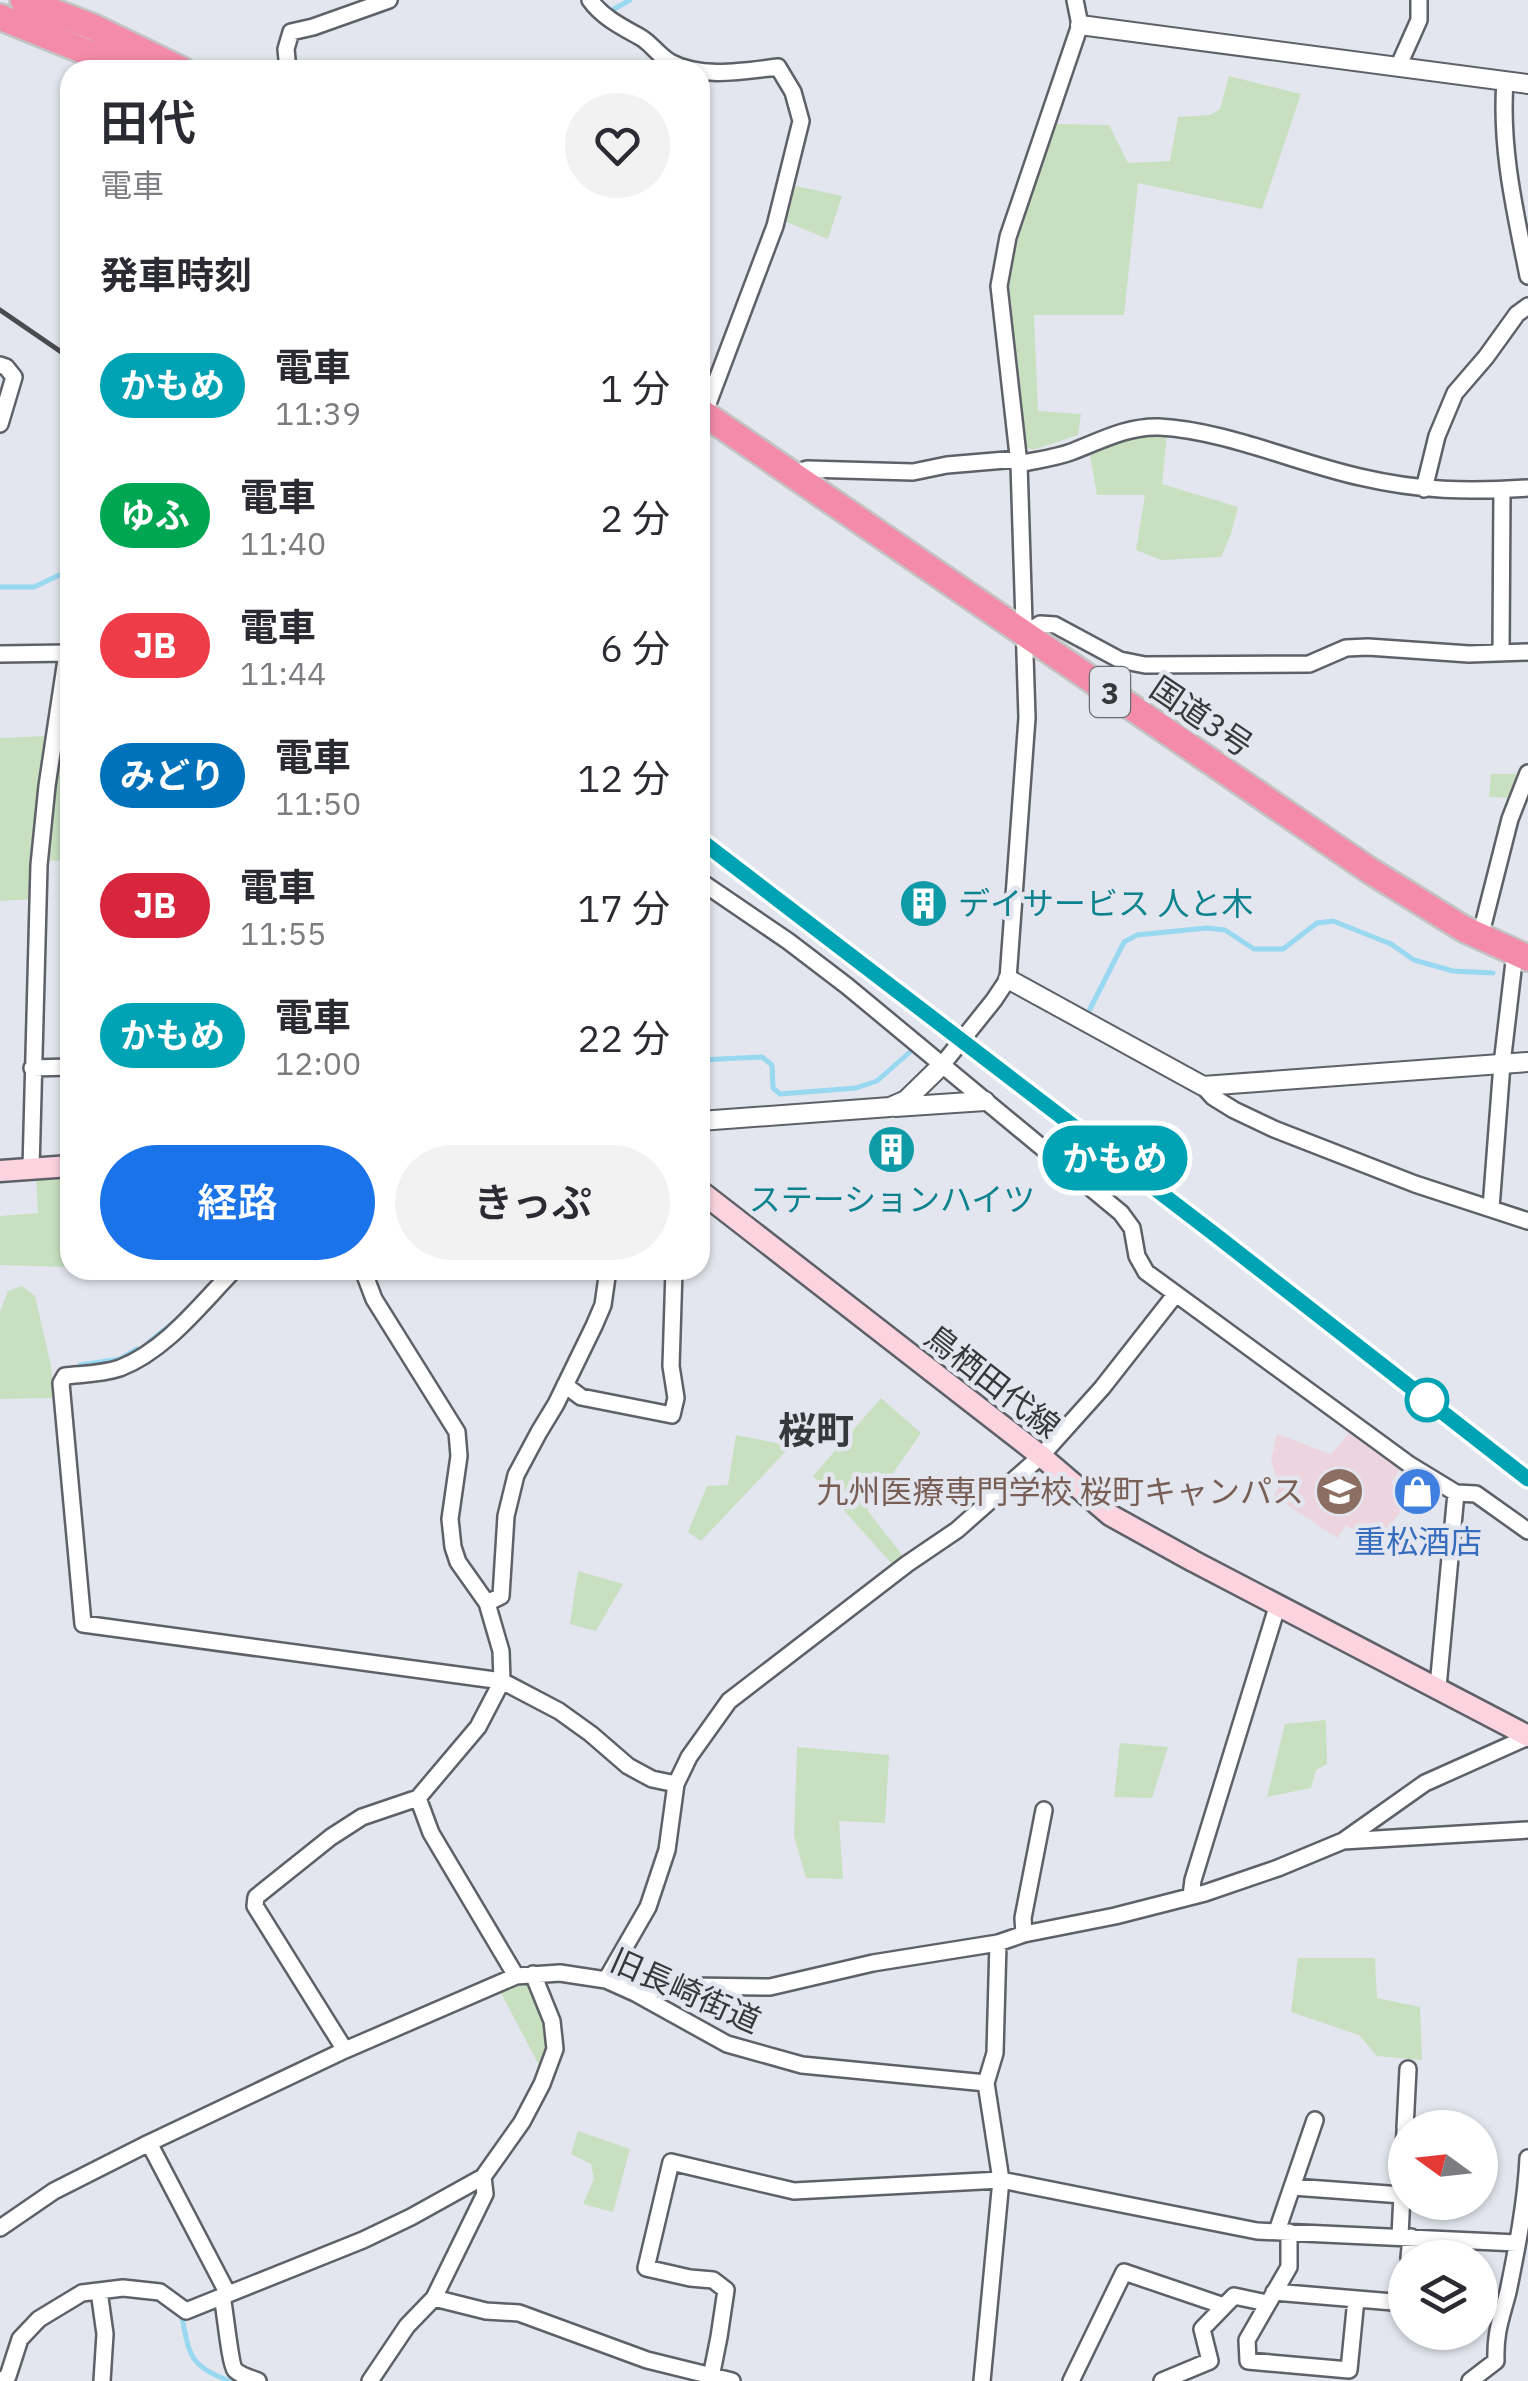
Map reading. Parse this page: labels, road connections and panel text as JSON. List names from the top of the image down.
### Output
{
  "streets": {
    "highway": ["3", "国道3号"],
    "main road": ["鳥栖田代線"],
    "street": ["旧長崎街道"]
  },
  "districts": ["桜町"],
  "places": {
    "building": ["デイサービス 人と木", "ステーションハイツ"],
    "school or university": ["九州医療専門学校 桜町キャンパス"],
    "shop": ["重松酒店"]
  },
  "north": "left",
  "page": {
    "on_map": "かもめ",
    "heading": [
      ["田代", "電車"],
      "発車時刻"
    ],
    "list": [
      {
        "mark": "かもめ",
        "name": "電車",
        "note": "11:39",
        "value": "1 分"
      },
      {
        "mark": "ゆふ",
        "name": "電車",
        "note": "11:40",
        "value": "2 分"
      },
      {
        "mark": "JB",
        "name": "電車",
        "note": "11:44",
        "value": "6 分"
      },
      {
        "mark": "みどり",
        "name": "電車",
        "note": "11:50",
        "value": "12 分"
      },
      {
        "mark": "JB",
        "name": "電車",
        "note": "11:55",
        "value": "17 分"
      },
      {
        "mark": "かもめ",
        "name": "電車",
        "note": "12:00",
        "value": "22 分"
      }
    ],
    "buttons": ["経路", "きっぷ"]
  }
}
